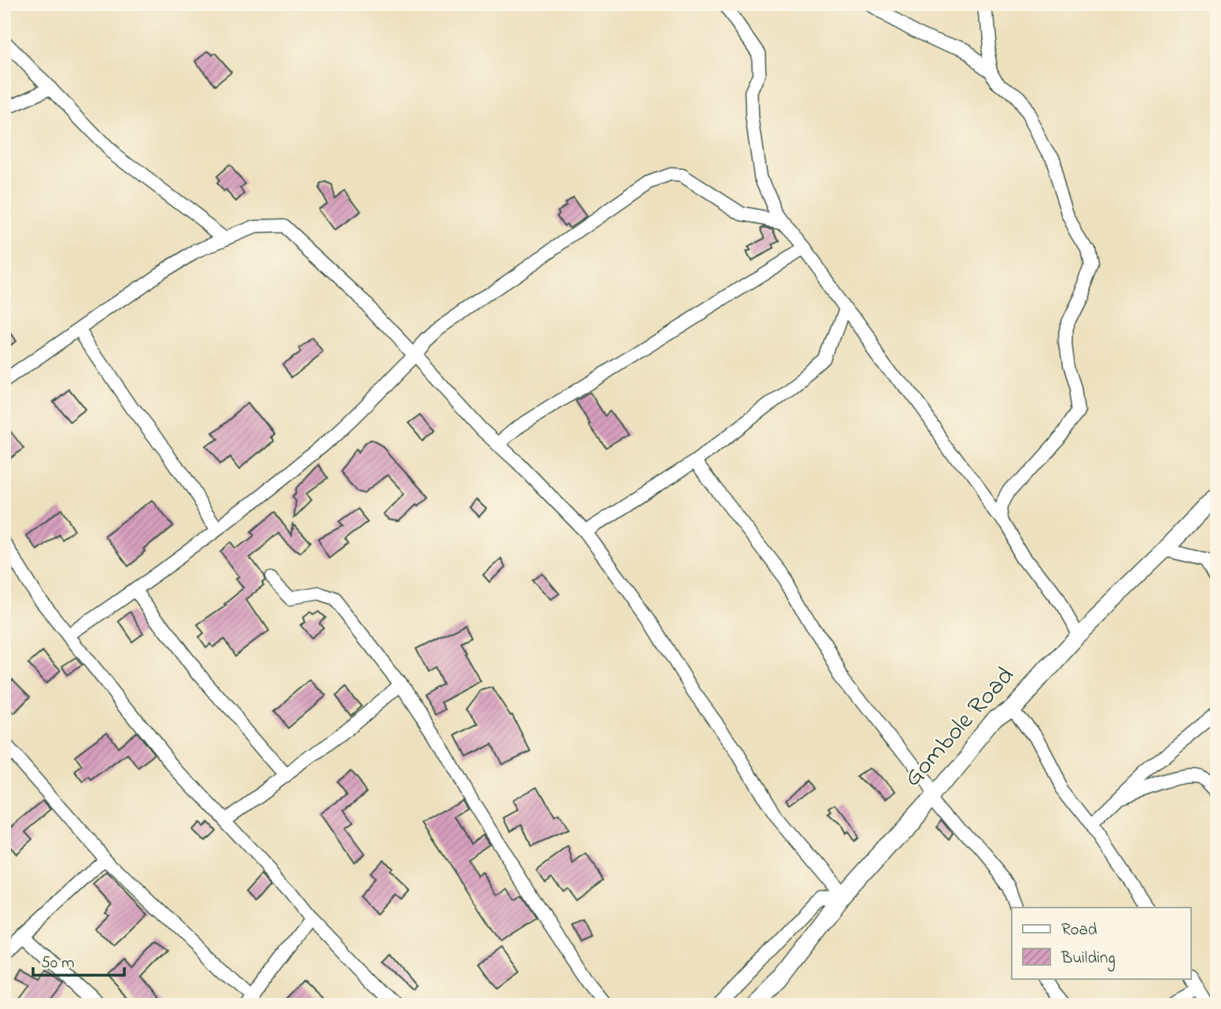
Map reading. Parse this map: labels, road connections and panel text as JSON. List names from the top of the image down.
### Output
{
  "streets": {
    "street": ["Gombole Road"]
  },
  "legend": ["Road", "Building"],
  "scale_bar": "50 m"
}
